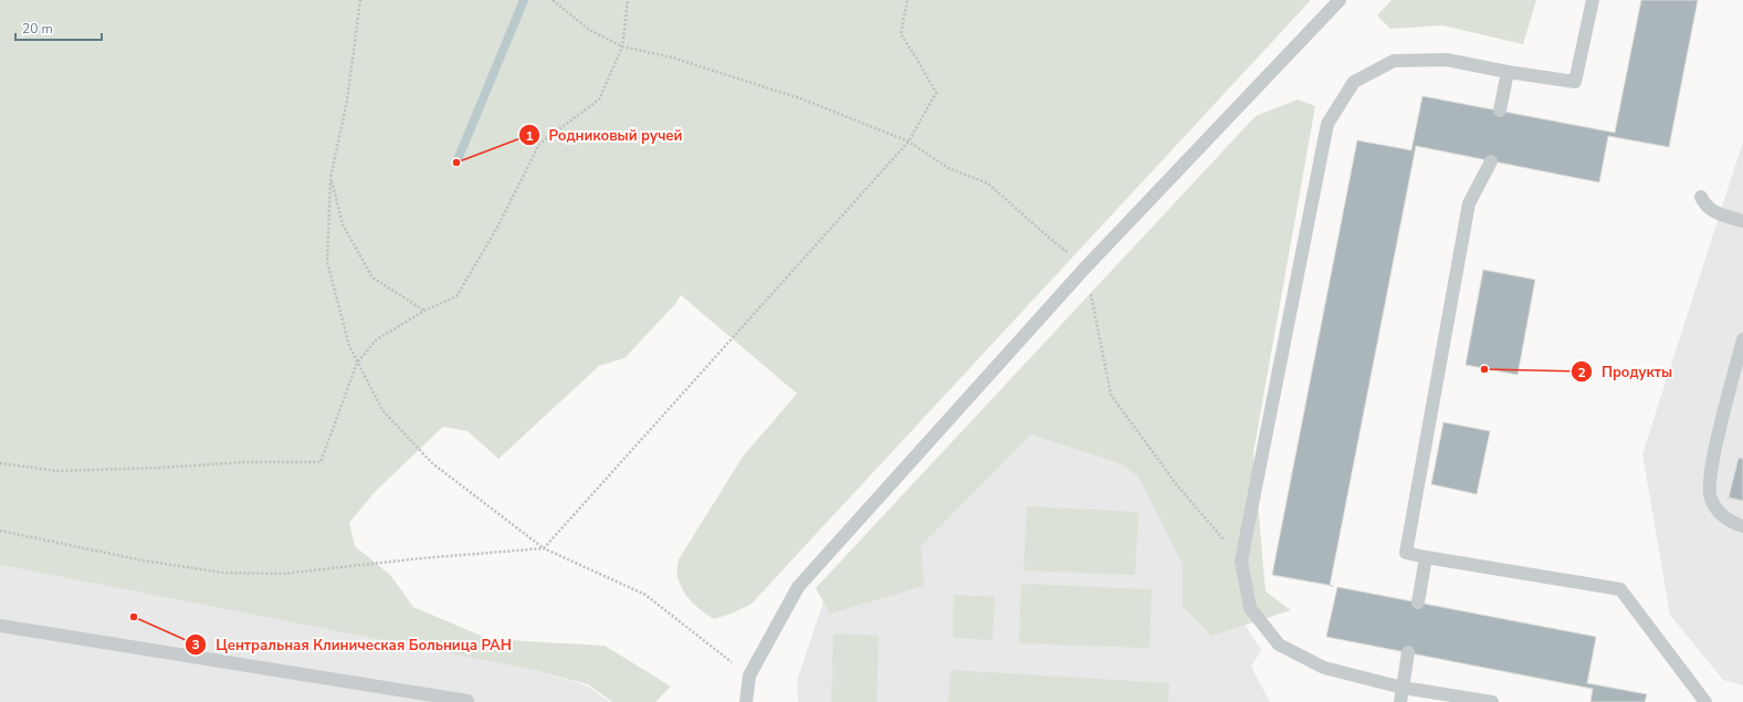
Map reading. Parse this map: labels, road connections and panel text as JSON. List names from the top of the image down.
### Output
{
  "places": ["Родниковый ручей", "Продукты", "Центральная Клиническая Больница РАН"],
  "scale_bar": "20 m"
}
